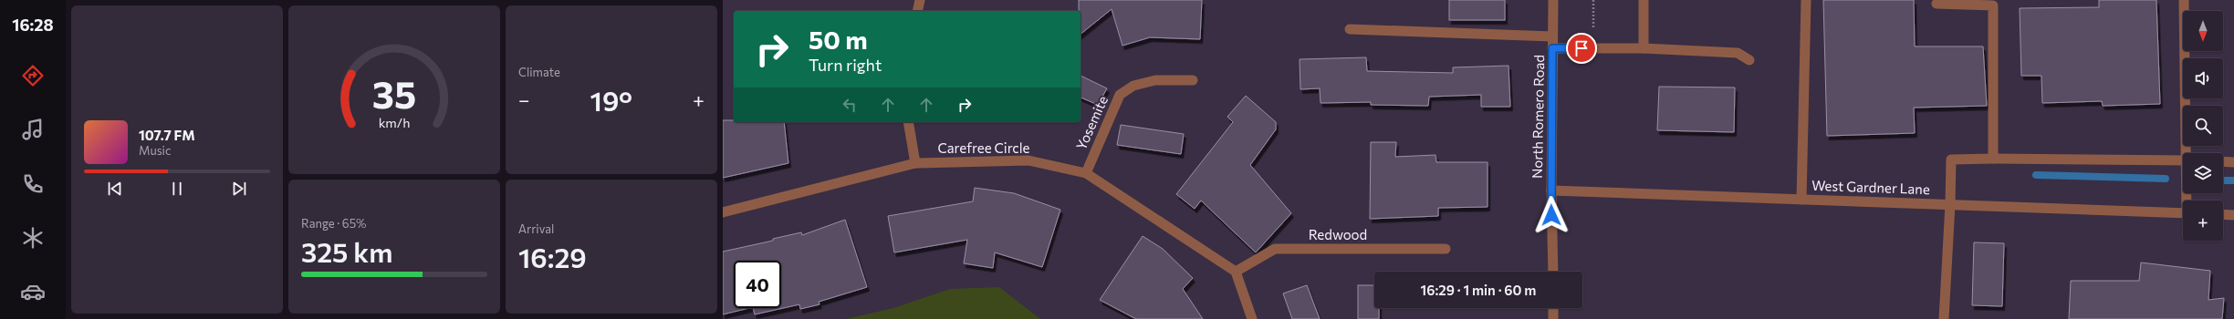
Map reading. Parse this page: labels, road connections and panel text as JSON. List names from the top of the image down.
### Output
{
  "streets": {
    "street": [
      "North Romero Road",
      "Yosemite",
      "Carefree Circle",
      "West Gardner Lane",
      "Redwood"
    ]
  },
  "crossings": [
    ["North Romero Road", "West Gardner Lane"],
    ["Yosemite", "Carefree Circle"],
    ["Carefree Circle", "Redwood"]
  ],
  "north": "bottom",
  "page": {
    "tabs": "16:28",
    "tile": [
      "Climate",
      ["Range · 65%", "325 km"],
      ["Arrival", "16:29"]
    ],
    "map_buttons": "+",
    "turn": ["50 m", "Turn right"],
    "heat": ["−", "19°", "+"],
    "song": ["107.7 FM", "Music"],
    "limit": "40",
    "trip": "16:29 · 1 min · 60 m",
    "gauge": ["35", "km/h"]
  }
}
